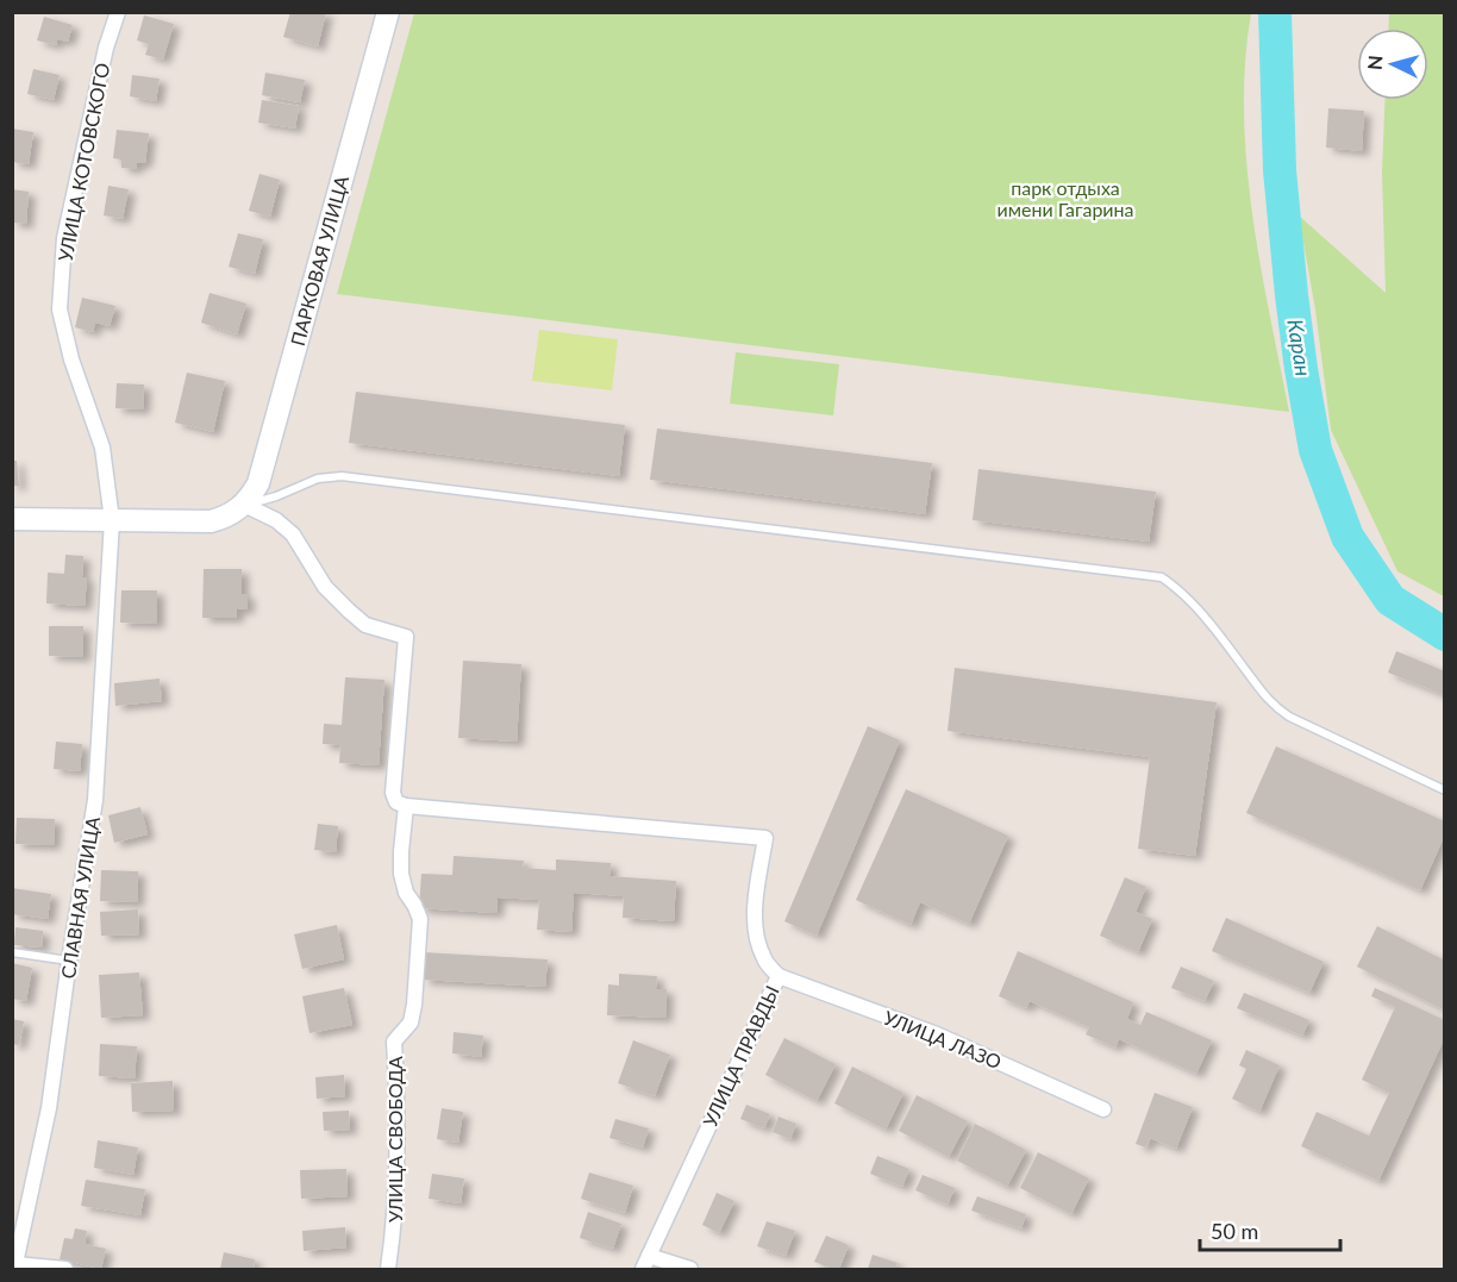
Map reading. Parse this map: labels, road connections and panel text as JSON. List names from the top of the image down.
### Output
{
  "streets": {
    "street": [
      "УЛИЦА КОТОВСКОГО",
      "ПАРКОВАЯ УЛИЦА",
      "СЛАВНАЯ УЛИЦА",
      "УЛИЦА ЛАЗО",
      "УЛИЦА ПРАВДЫ",
      "УЛИЦА СВОБОДА"
    ]
  },
  "crossings": [
    ["УЛИЦА КОТОВСКОГО", "СЛАВНАЯ УЛИЦА"],
    ["УЛИЦА ЛАЗО", "УЛИЦА ПРАВДЫ"],
    ["УЛИЦА ПРАВДЫ", "УЛИЦА СВОБОДА"]
  ],
  "water": ["Каран"],
  "parks": ["парк отдыха имени Гагарина"],
  "scale_bar": "50 m",
  "north": "left"
}
